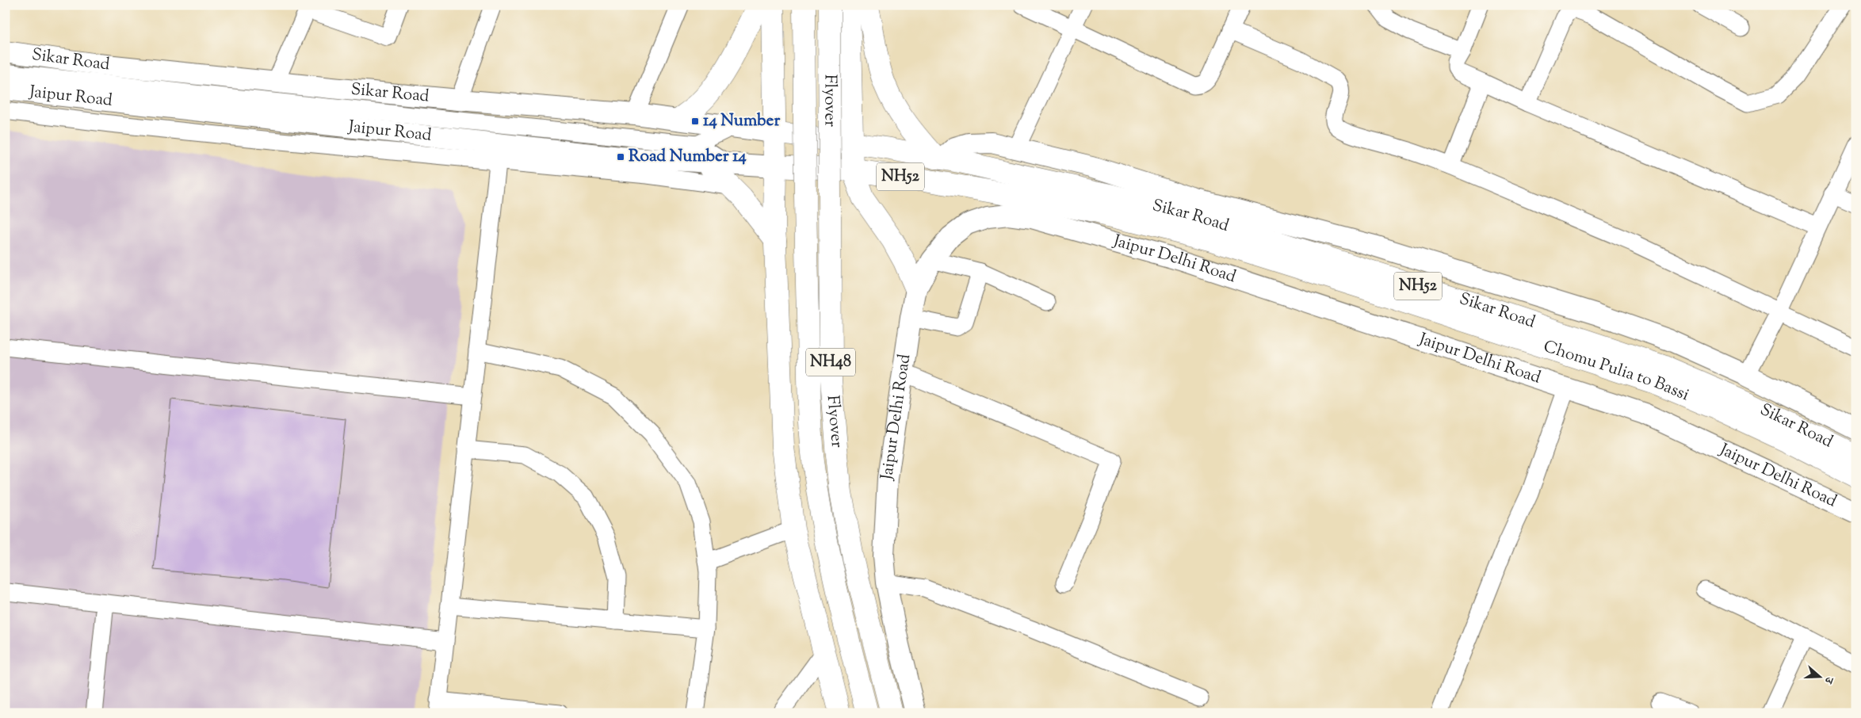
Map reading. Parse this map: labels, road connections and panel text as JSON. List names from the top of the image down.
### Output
{
  "streets": {
    "highway": [
      "Sikar Road",
      "Flyover",
      "NH52",
      "NH48",
      "Chomu Pulia to Bassi"
    ],
    "main road": ["Jaipur Road", "Jaipur Delhi Road"]
  },
  "crossings": [
    ["Sikar Road", "NH52"],
    ["Jaipur Road", "NH52"],
    ["NH52", "Chomu Pulia to Bassi"]
  ],
  "places": {
    "transit": ["14 Number", "Road Number 14"]
  },
  "north": "right"
}
